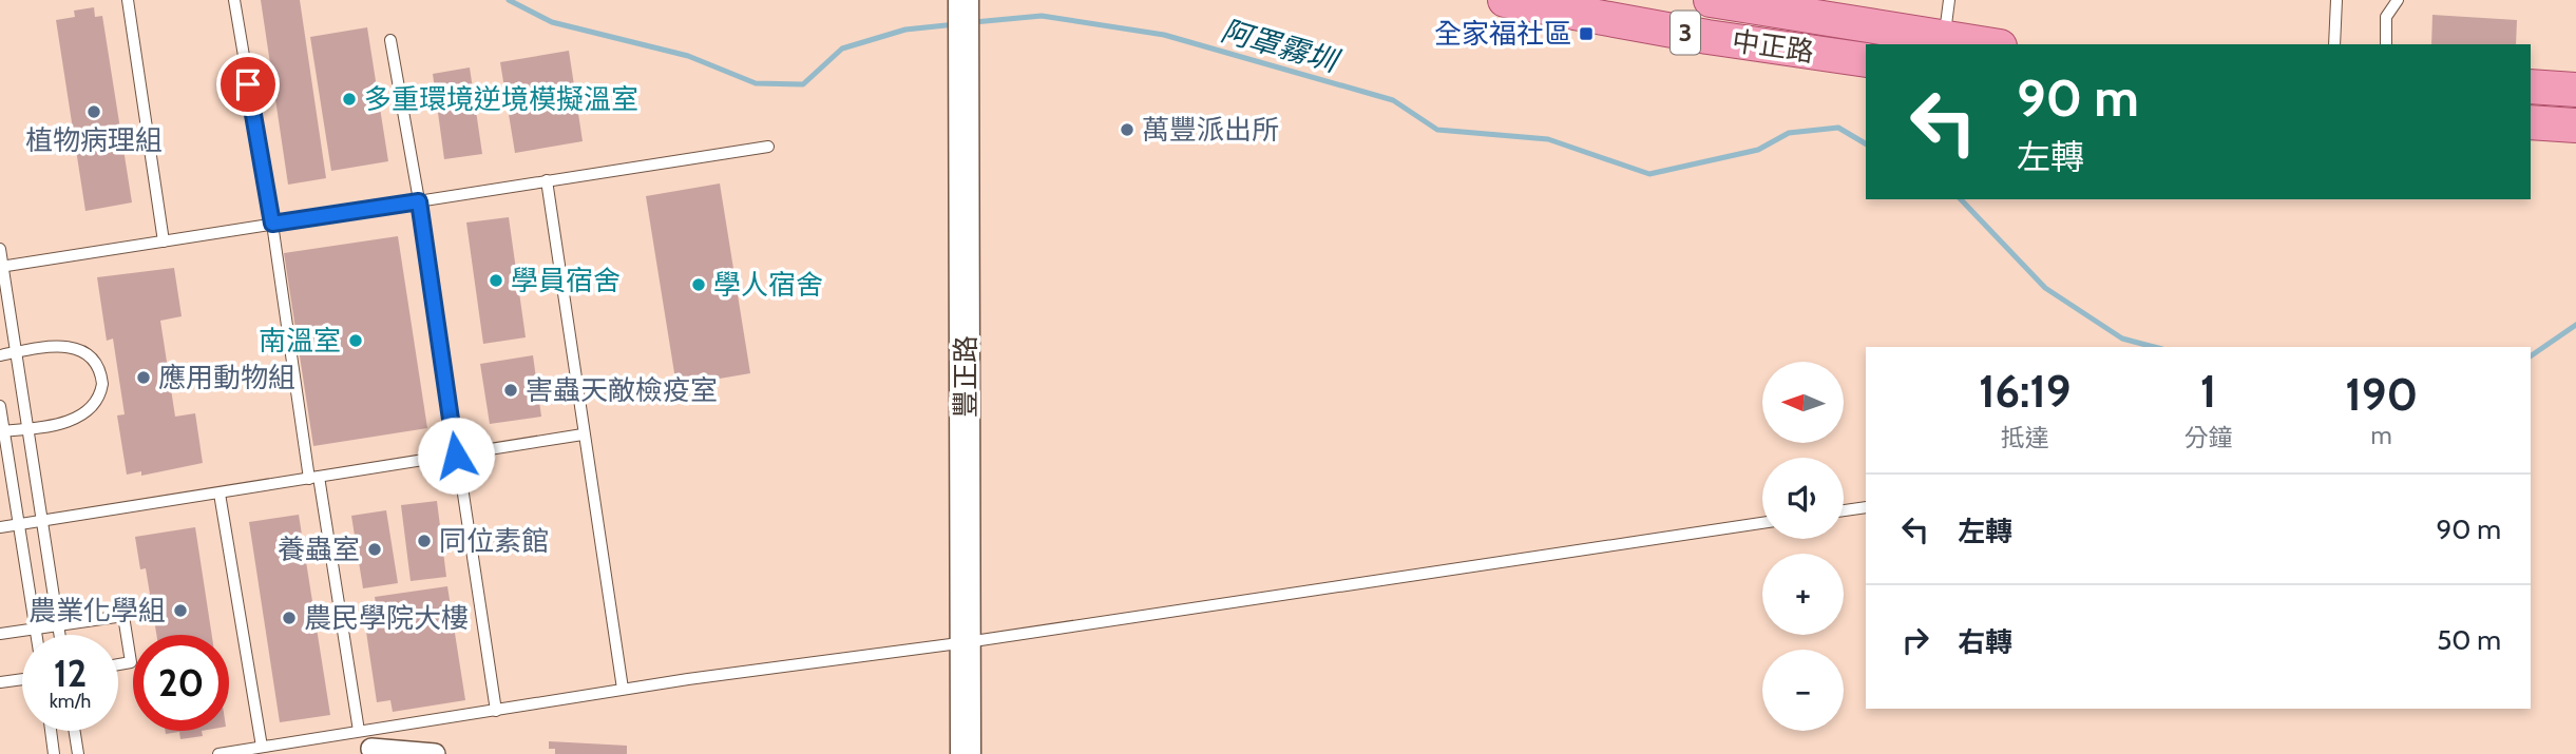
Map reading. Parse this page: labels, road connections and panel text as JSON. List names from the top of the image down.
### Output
{
  "streets": {
    "main road": ["3", "中正路"],
    "street": ["豐正路"]
  },
  "water": ["阿罩霧圳"],
  "places": {
    "transit": ["全家福社區"],
    "other": [
      "多重環境逆境模擬溫室",
      "植物病理組",
      "萬豐派出所",
      "學員宿舍",
      "學人宿舍",
      "南溫室",
      "應用動物組",
      "害蟲天敵檢疫室",
      "同位素館",
      "養蟲室",
      "農業化學組",
      "農民學院大樓"
    ]
  },
  "north": "left",
  "page": {
    "turn": ["90 m", "左轉"],
    "eta": [
      "16:19",
      "抵達",
      "1",
      "分鐘",
      "190",
      "m"
    ],
    "map_buttons": ["+", "−"],
    "list": [
      {
        "name": "左轉",
        "value": "90 m"
      },
      {
        "name": "右轉",
        "value": "50 m"
      }
    ],
    "speed": "12 km/h",
    "limit": "20"
  }
}
